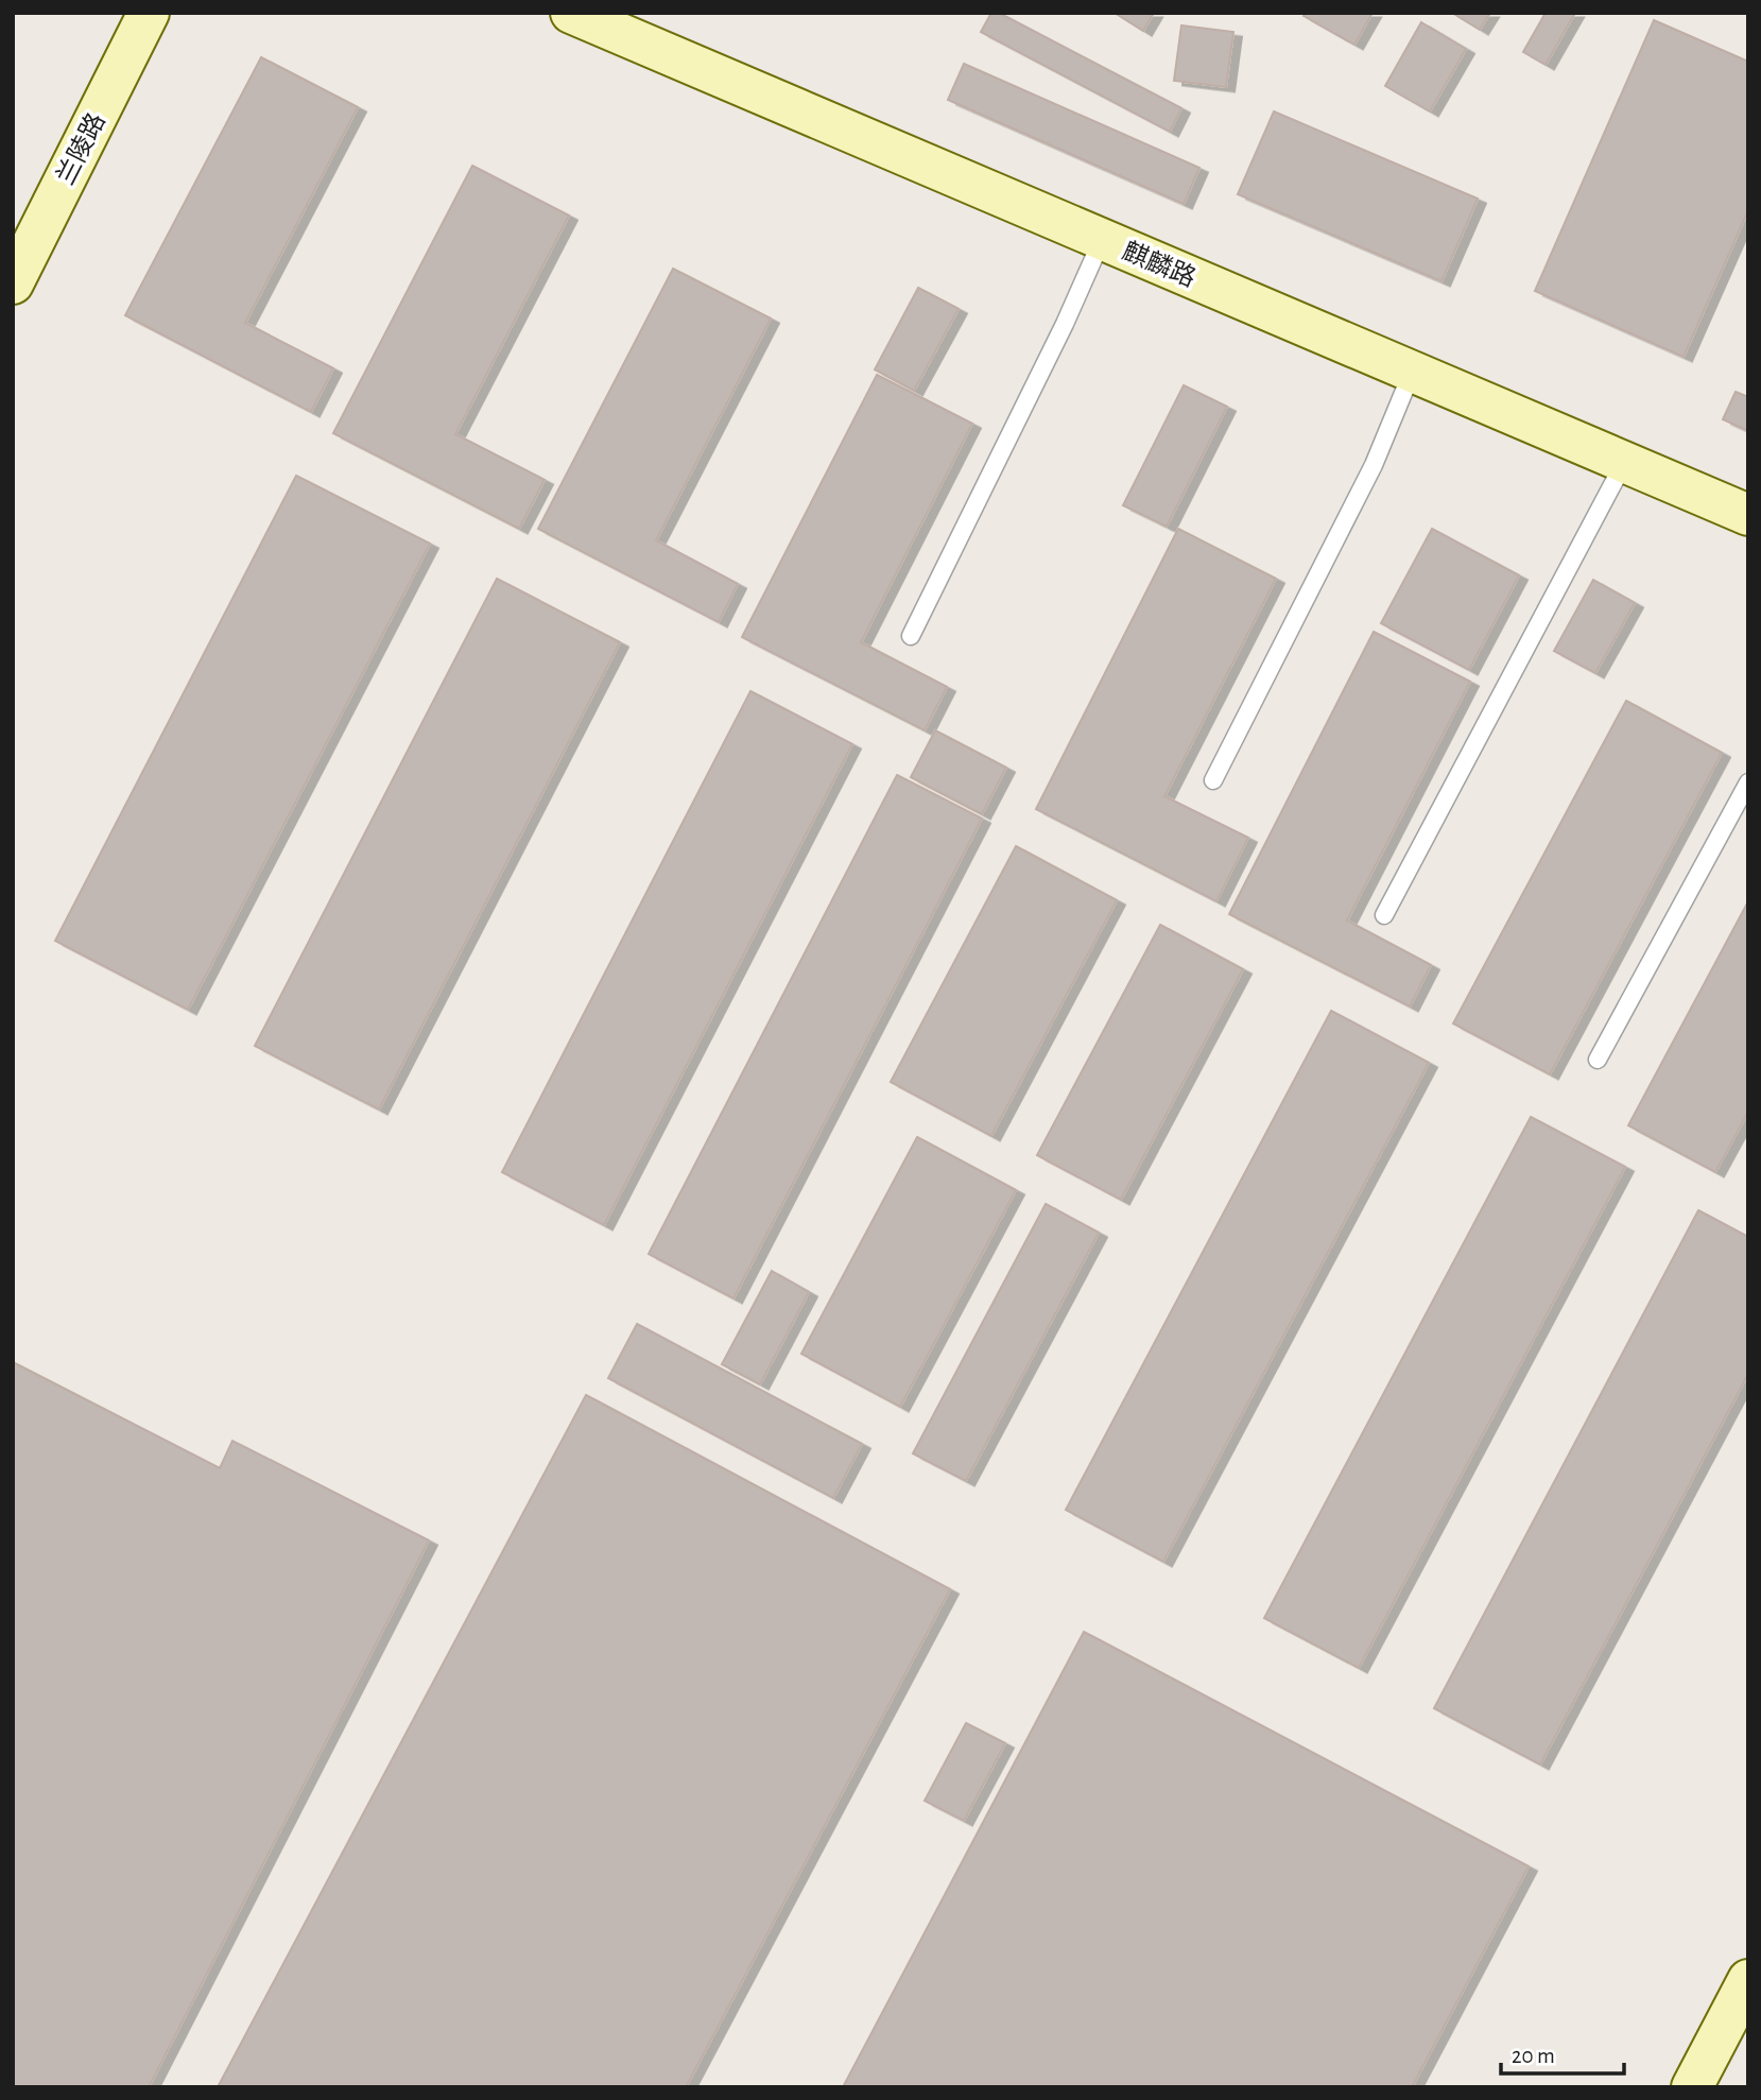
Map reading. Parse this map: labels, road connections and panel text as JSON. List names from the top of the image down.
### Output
{
  "streets": {
    "street": ["兰陵路", "麒麟路"]
  },
  "scale_bar": "20 m"
}
